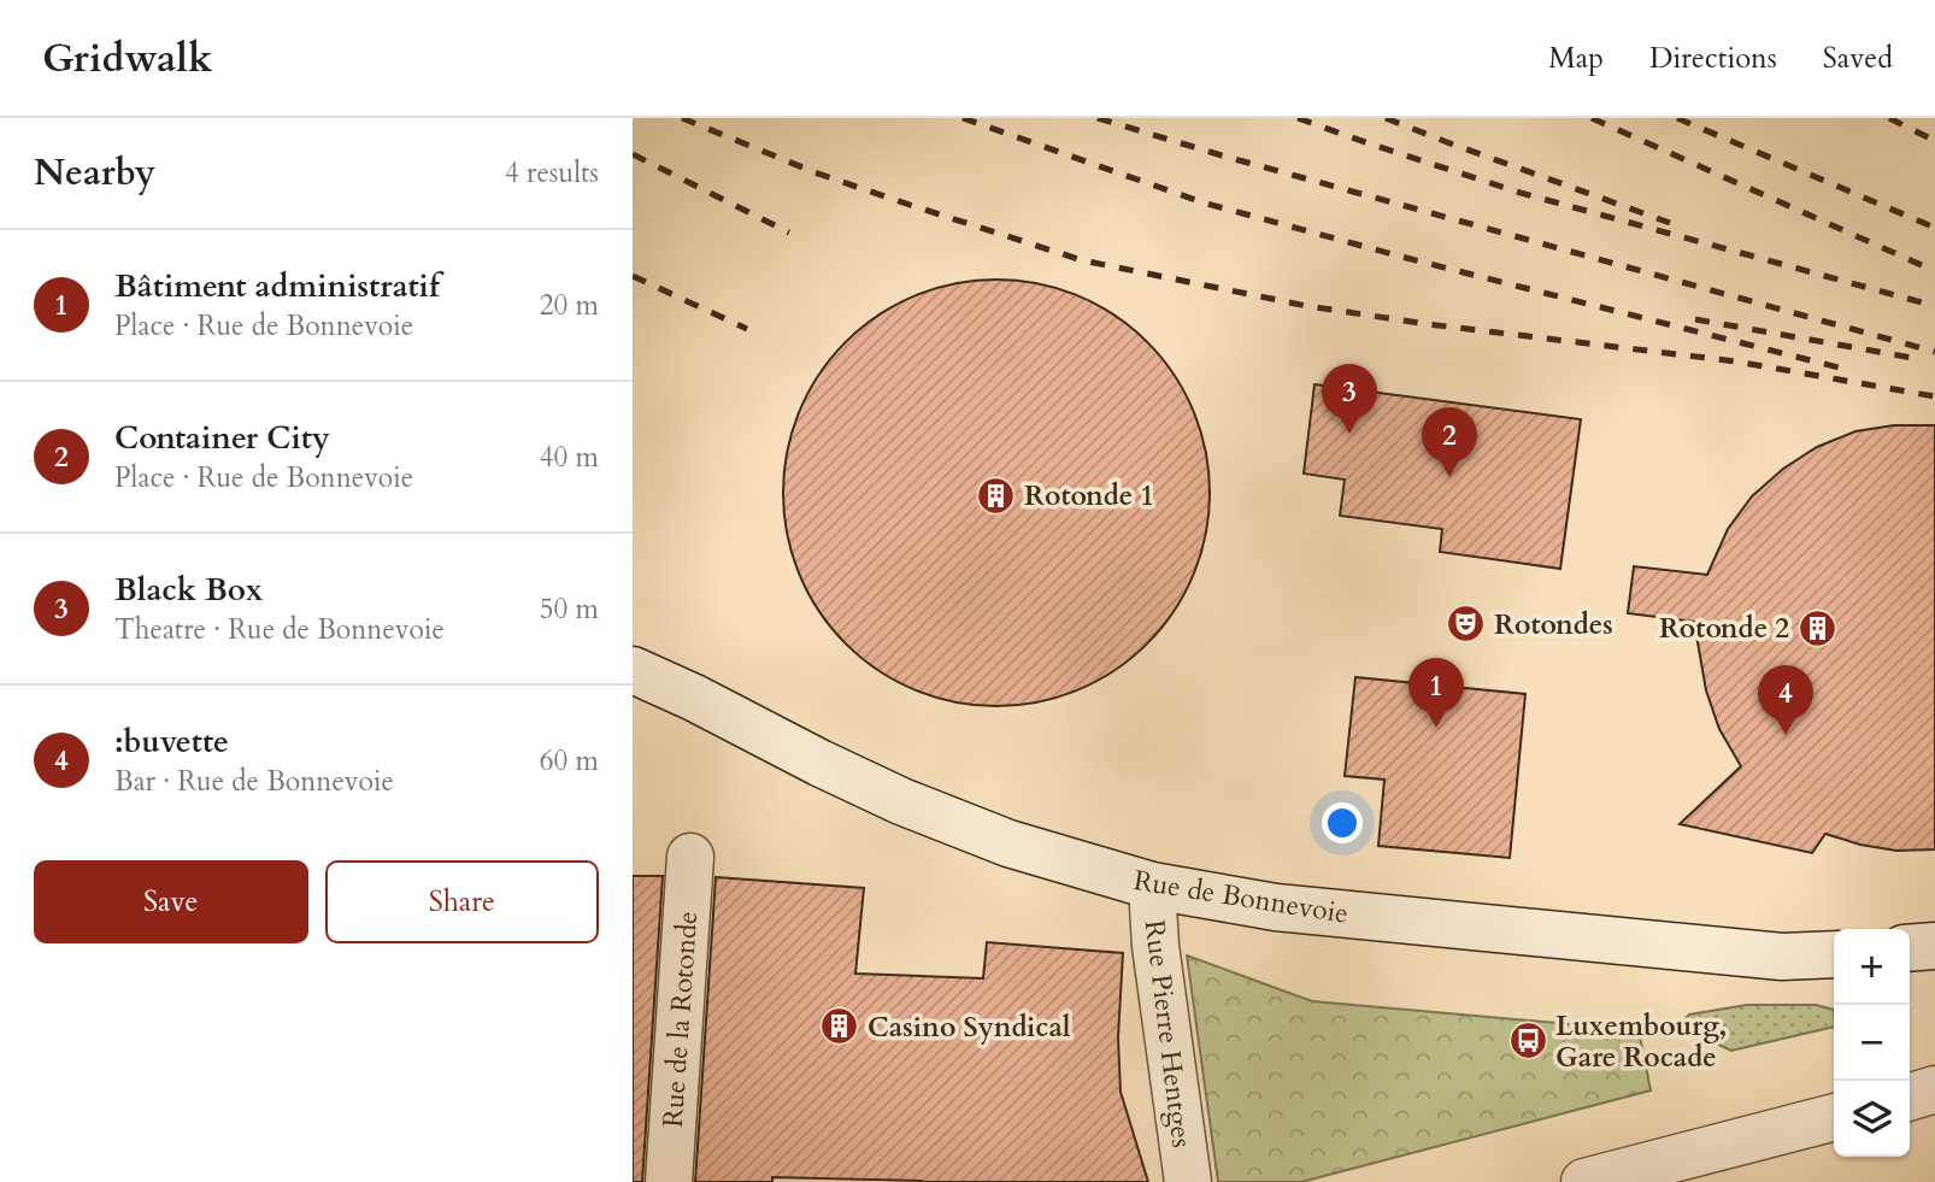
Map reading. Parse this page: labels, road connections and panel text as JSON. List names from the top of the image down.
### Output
{
  "streets": {
    "main road": ["Rue de Bonnevoie", "Rue de la Rotonde", "Rue Pierre Hentges"]
  },
  "crossings": [
    ["Rue de Bonnevoie", "Rue Pierre Hentges"]
  ],
  "places": {
    "building": ["Rotonde 1", "Rotonde 2", "Casino Syndical"],
    "theatre": ["Rotondes"],
    "bus stop": ["Luxembourg, Gare Rocade"]
  },
  "page": {
    "header": "Gridwalk",
    "nav": ["Map", "Directions", "Saved"],
    "heading": ["Nearby", "4 results"],
    "list": [
      {
        "mark": "1",
        "name": "Bâtiment administratif",
        "note": "Place · Rue de Bonnevoie",
        "value": "20 m"
      },
      {
        "mark": "2",
        "name": "Container City",
        "note": "Place · Rue de Bonnevoie",
        "value": "40 m"
      },
      {
        "mark": "3",
        "name": "Black Box",
        "note": "Theatre · Rue de Bonnevoie",
        "value": "50 m"
      },
      {
        "mark": "4",
        "name": ":buvette",
        "note": "Bar · Rue de Bonnevoie",
        "value": "60 m"
      }
    ],
    "pins": [
      "3",
      "2",
      "1",
      "4"
    ],
    "buttons": ["Save", "Share"],
    "map_buttons": ["+", "−"]
  }
}
